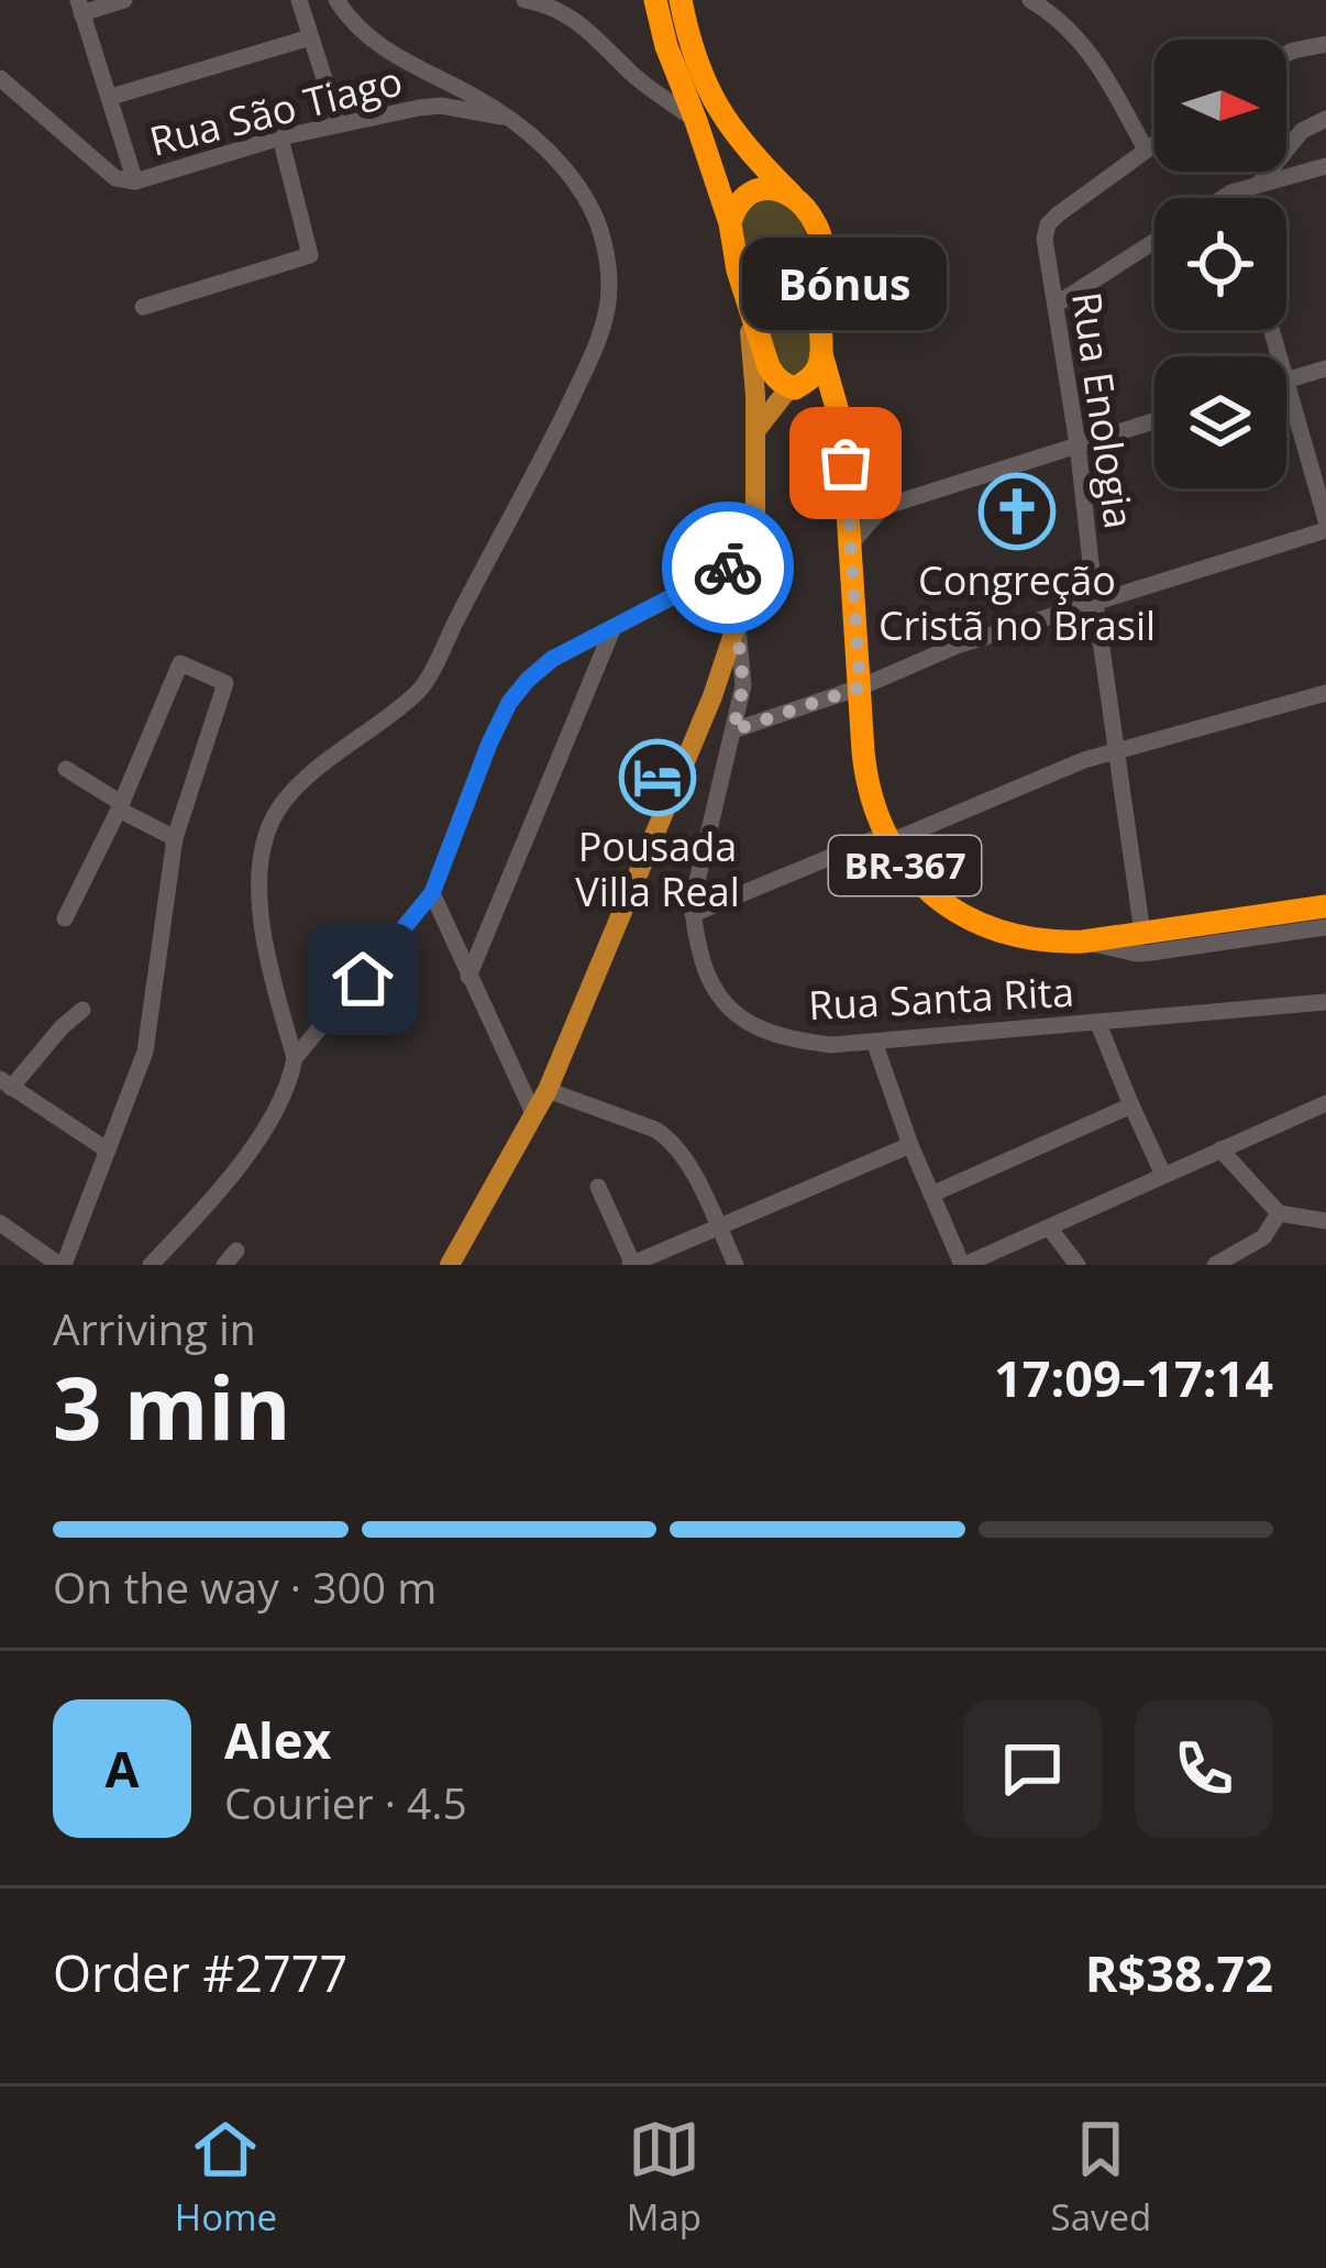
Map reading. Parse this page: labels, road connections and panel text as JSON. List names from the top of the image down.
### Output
{
  "streets": {
    "highway": ["BR-367"],
    "street": ["Rua São Tiago", "Rua Enologia", "Rua Santa Rita"]
  },
  "crossings": [
    ["Rua Enologia", "BR-367"]
  ],
  "places": {
    "other": ["Bónus"],
    "church": ["Congreção Cristã no Brasil"],
    "hotel": ["Pousada Villa Real"]
  },
  "north": "right",
  "page": {
    "bubble": "Bónus",
    "heading": ["3 min", "Arriving in", "17:09–17:14"],
    "panel": [
      "Alex",
      "Courier · 4.5",
      "Order #2777",
      "R$38.72"
    ],
    "bar": "On the way · 300 m",
    "round": "A",
    "tabs": ["Home", "Map", "Saved"]
  }
}
